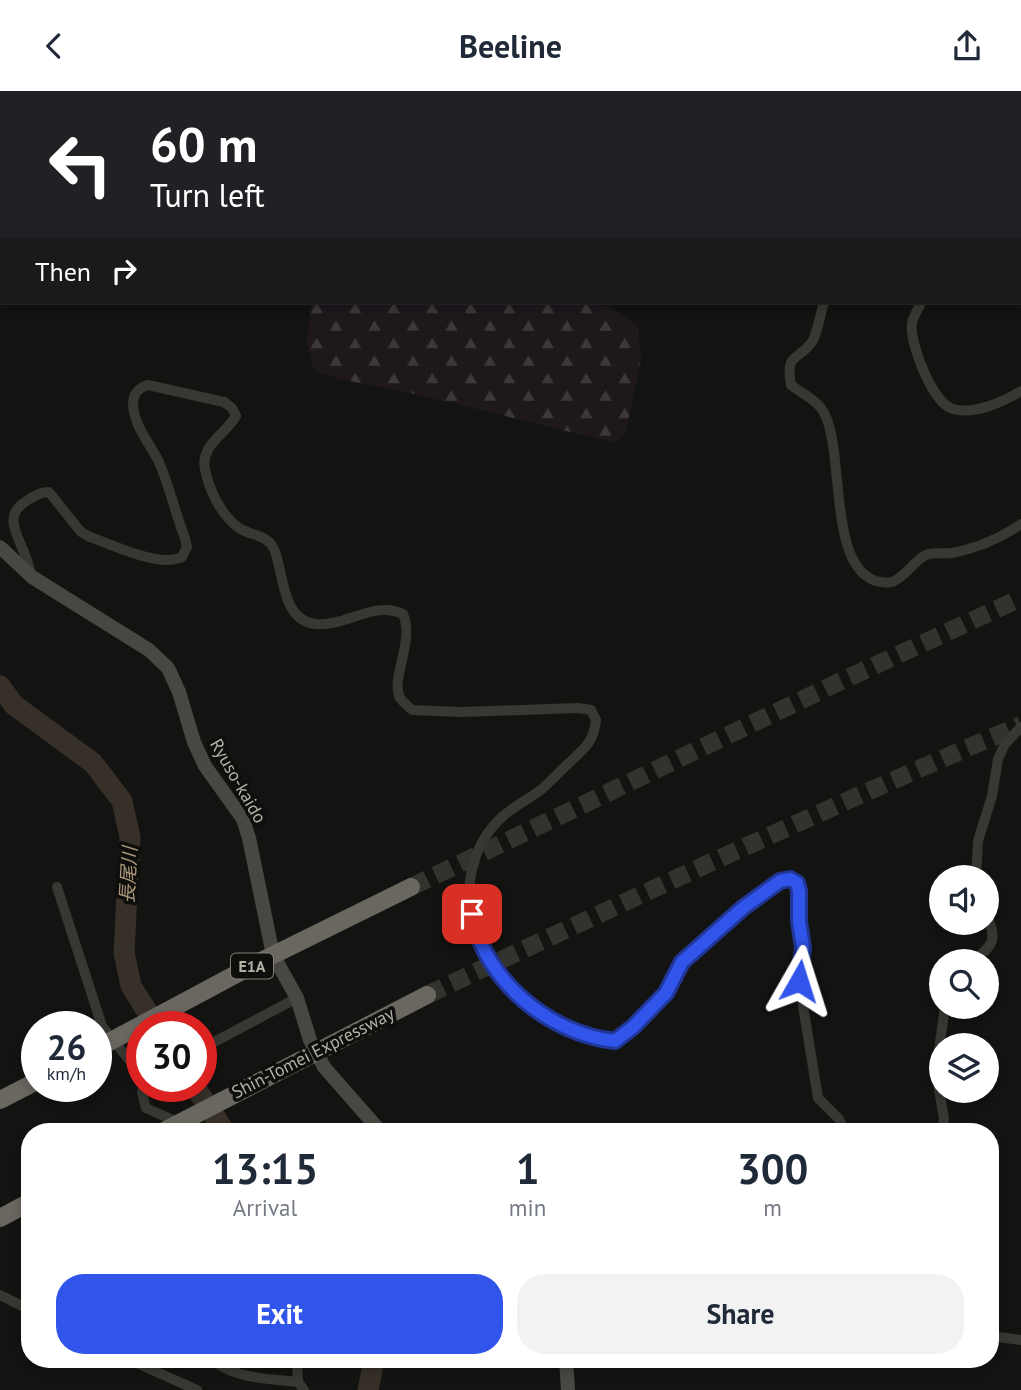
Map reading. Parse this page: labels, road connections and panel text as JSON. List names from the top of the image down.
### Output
{
  "streets": {
    "highway": ["E1A", "Shin-Tomei Expressway"],
    "main road": ["Ryuso-kaido"]
  },
  "water": ["長尾川"],
  "page": {
    "header": "Beeline",
    "turn": ["60 m", "Turn left"],
    "then": "Then",
    "speed": "26 km/h",
    "limit": "30",
    "eta": [
      "13:15",
      "Arrival",
      "1",
      "min",
      "300",
      "m"
    ],
    "buttons": ["Exit", "Share"]
  }
}
